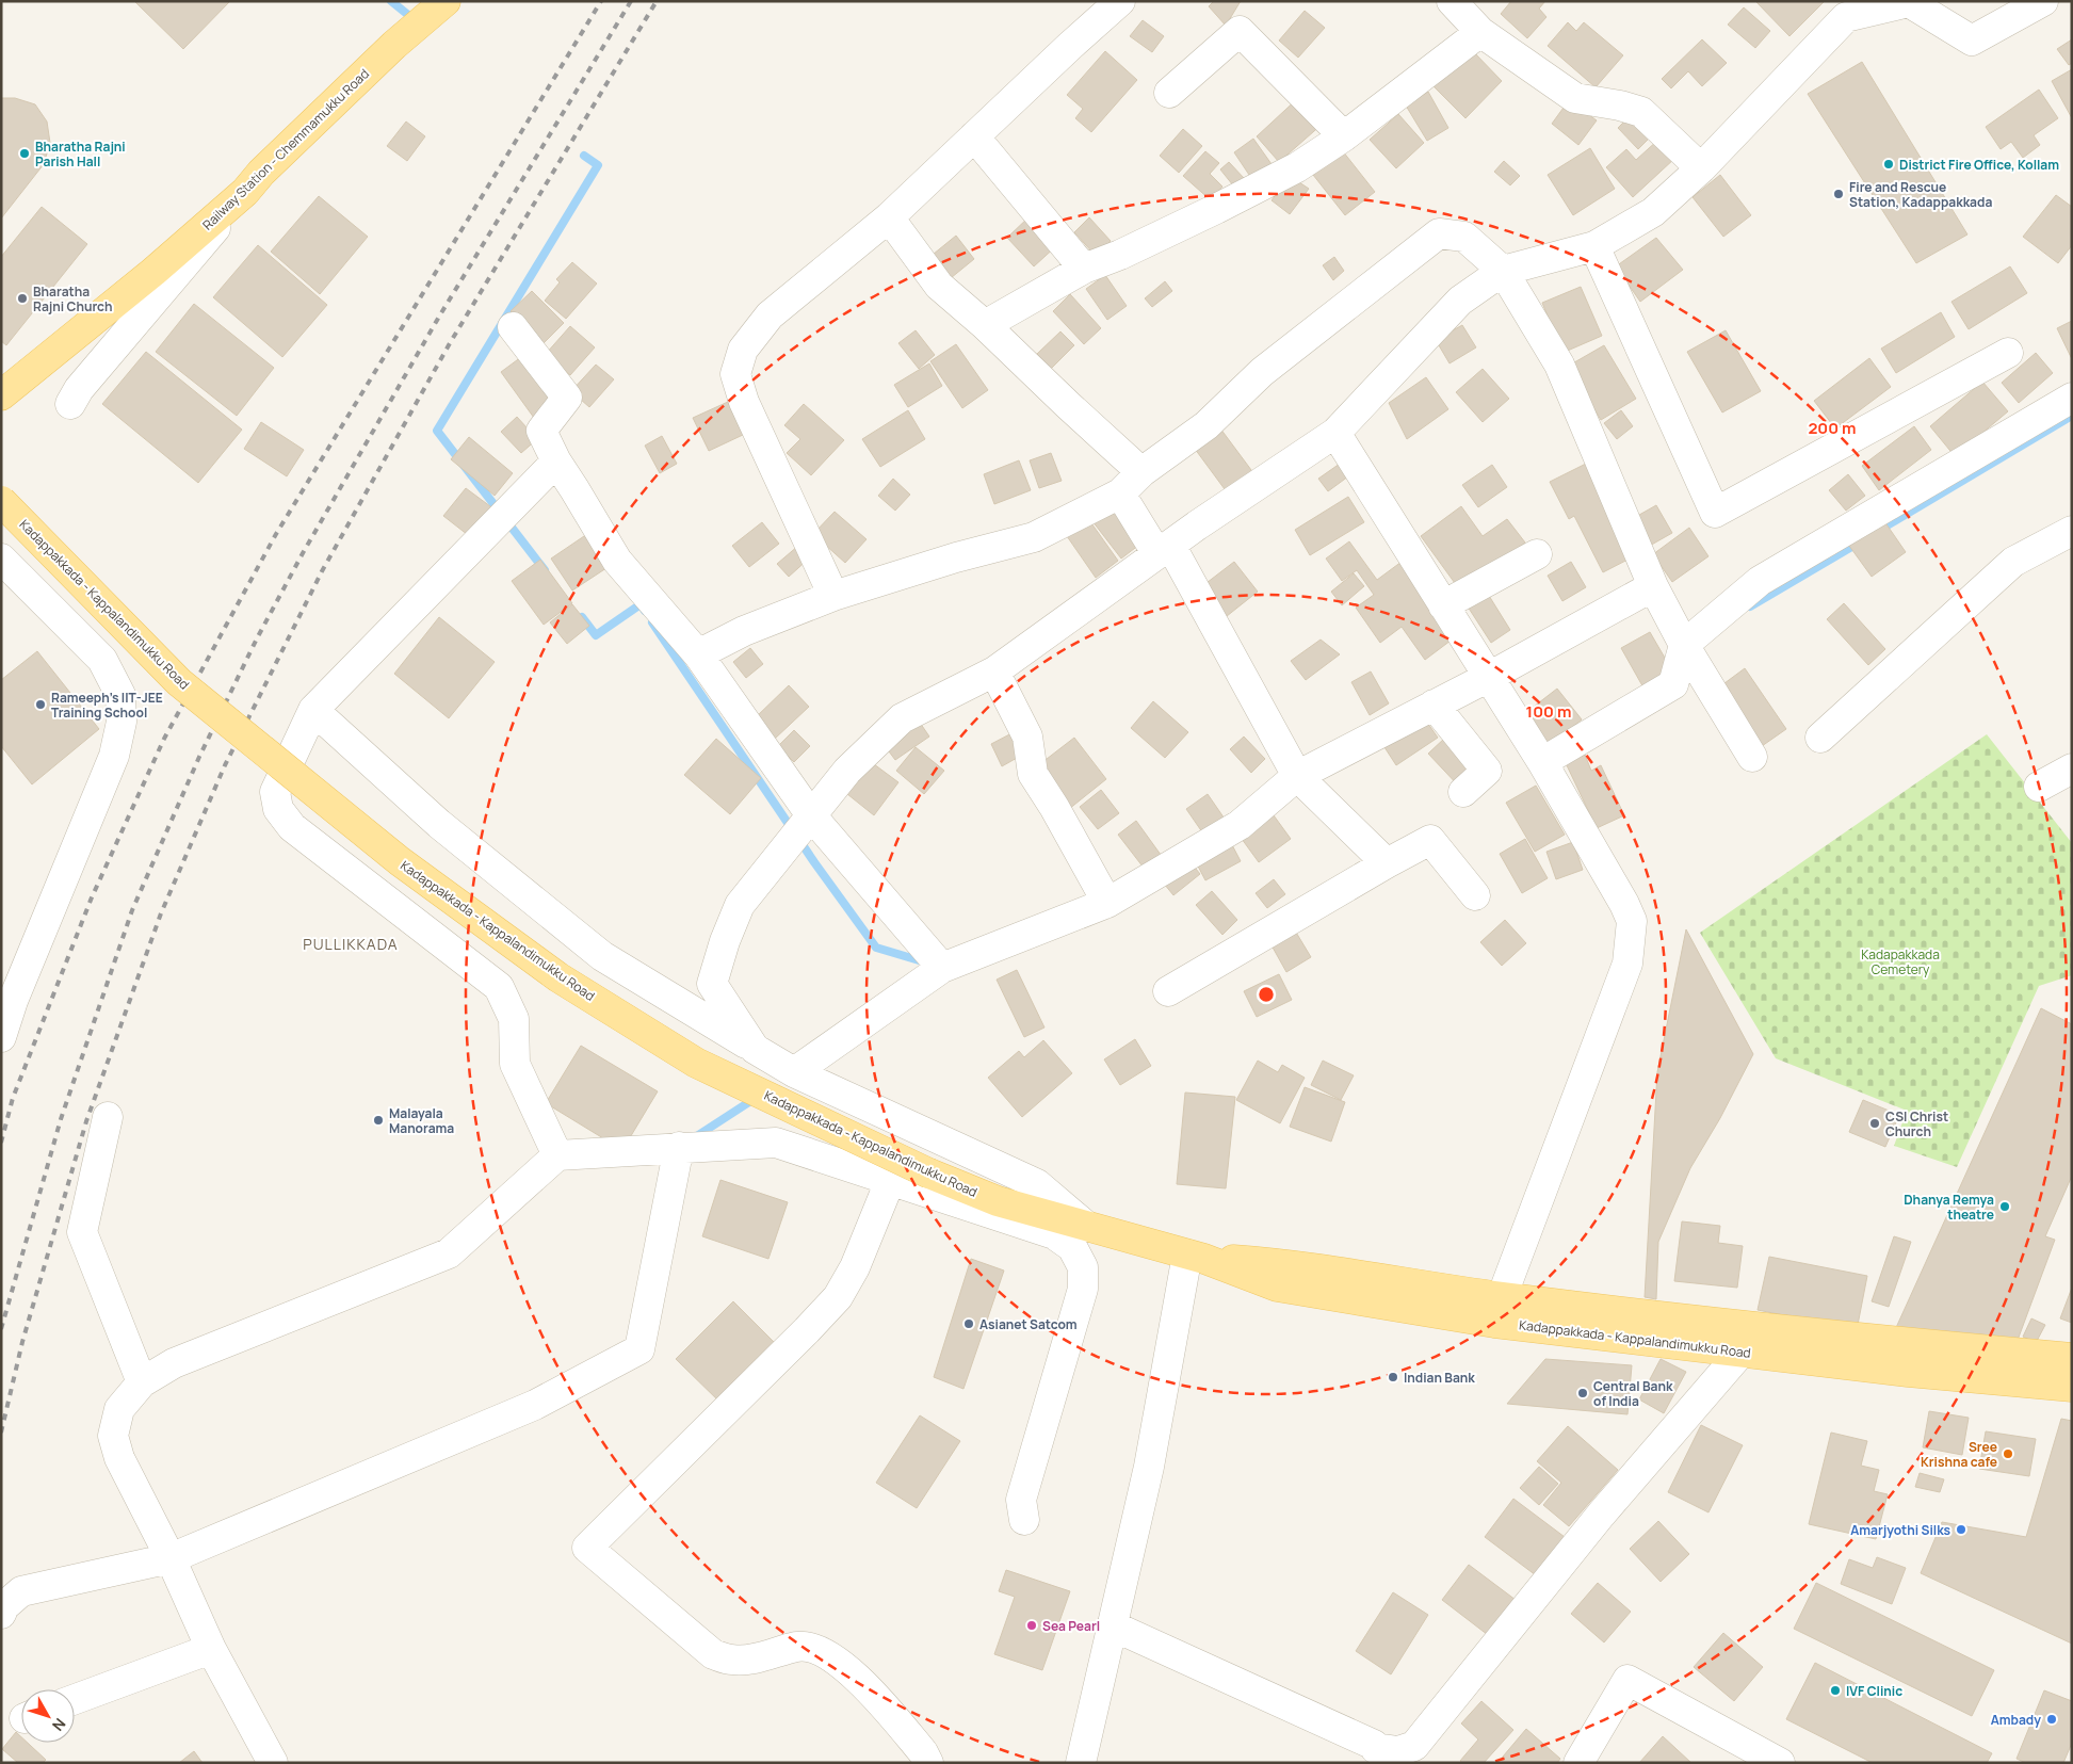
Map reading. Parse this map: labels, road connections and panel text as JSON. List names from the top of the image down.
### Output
{
  "streets": {
    "main road": ["Railway Station - Chemmamukku Road", "Kadappakkada - Kappalandimukku Road"]
  },
  "districts": ["PULLIKKADA"],
  "parks": ["Kadapakkada Cemetery"],
  "places": [
    "Bharatha Rajni Parish Hall",
    "District Fire Office, Kollam",
    "Fire and Rescue Station, Kadappakkada",
    "Bharatha Rajni Church",
    "Rameeph's IIT-JEE Training School",
    "Malayala Manorama",
    "CSI Christ Church",
    "Dhanya Remya theatre",
    "Asianet Satcom",
    "Indian Bank",
    "Central Bank of India",
    "Sree Krishna cafe",
    "Amarjyothi Silks",
    "Sea Pearl",
    "IVF Clinic",
    "Ambady"
  ],
  "north": "bottom right",
  "rings": ["200 m", "100 m"]
}
